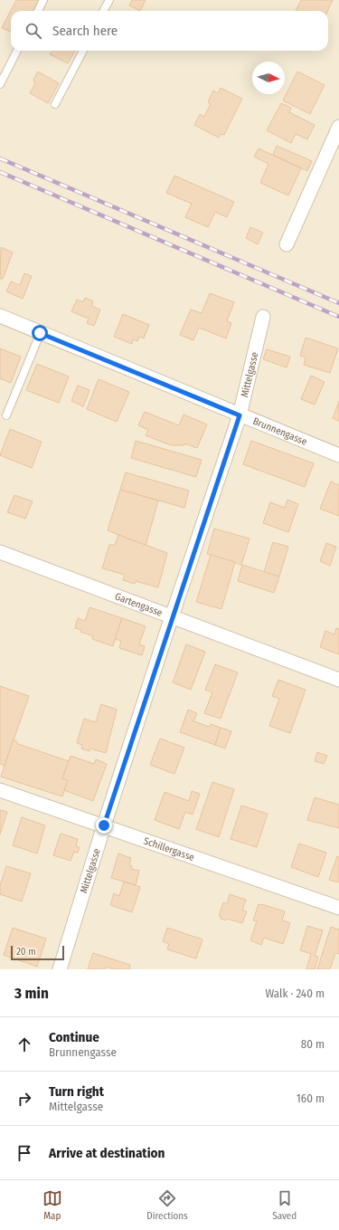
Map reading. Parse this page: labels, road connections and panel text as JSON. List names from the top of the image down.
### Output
{
  "streets": {
    "street": [
      "Mittelgasse",
      "Brunnengasse",
      "Gartengasse",
      "Schillergasse"
    ]
  },
  "crossings": [
    ["Mittelgasse", "Brunnengasse"],
    ["Mittelgasse", "Gartengasse"],
    ["Mittelgasse", "Schillergasse"]
  ],
  "scale_bar": "20 m",
  "north": "right",
  "page": {
    "search": "Search here",
    "scale": "20 m",
    "heading": ["3 min", "Walk · 240 m"],
    "list": [
      ["Continue", "Brunnengasse", "80 m"],
      ["Turn right", "Mittelgasse", "160 m"],
      "Arrive at destination"
    ],
    "nav": ["Map", "Directions", "Saved"]
  }
}
